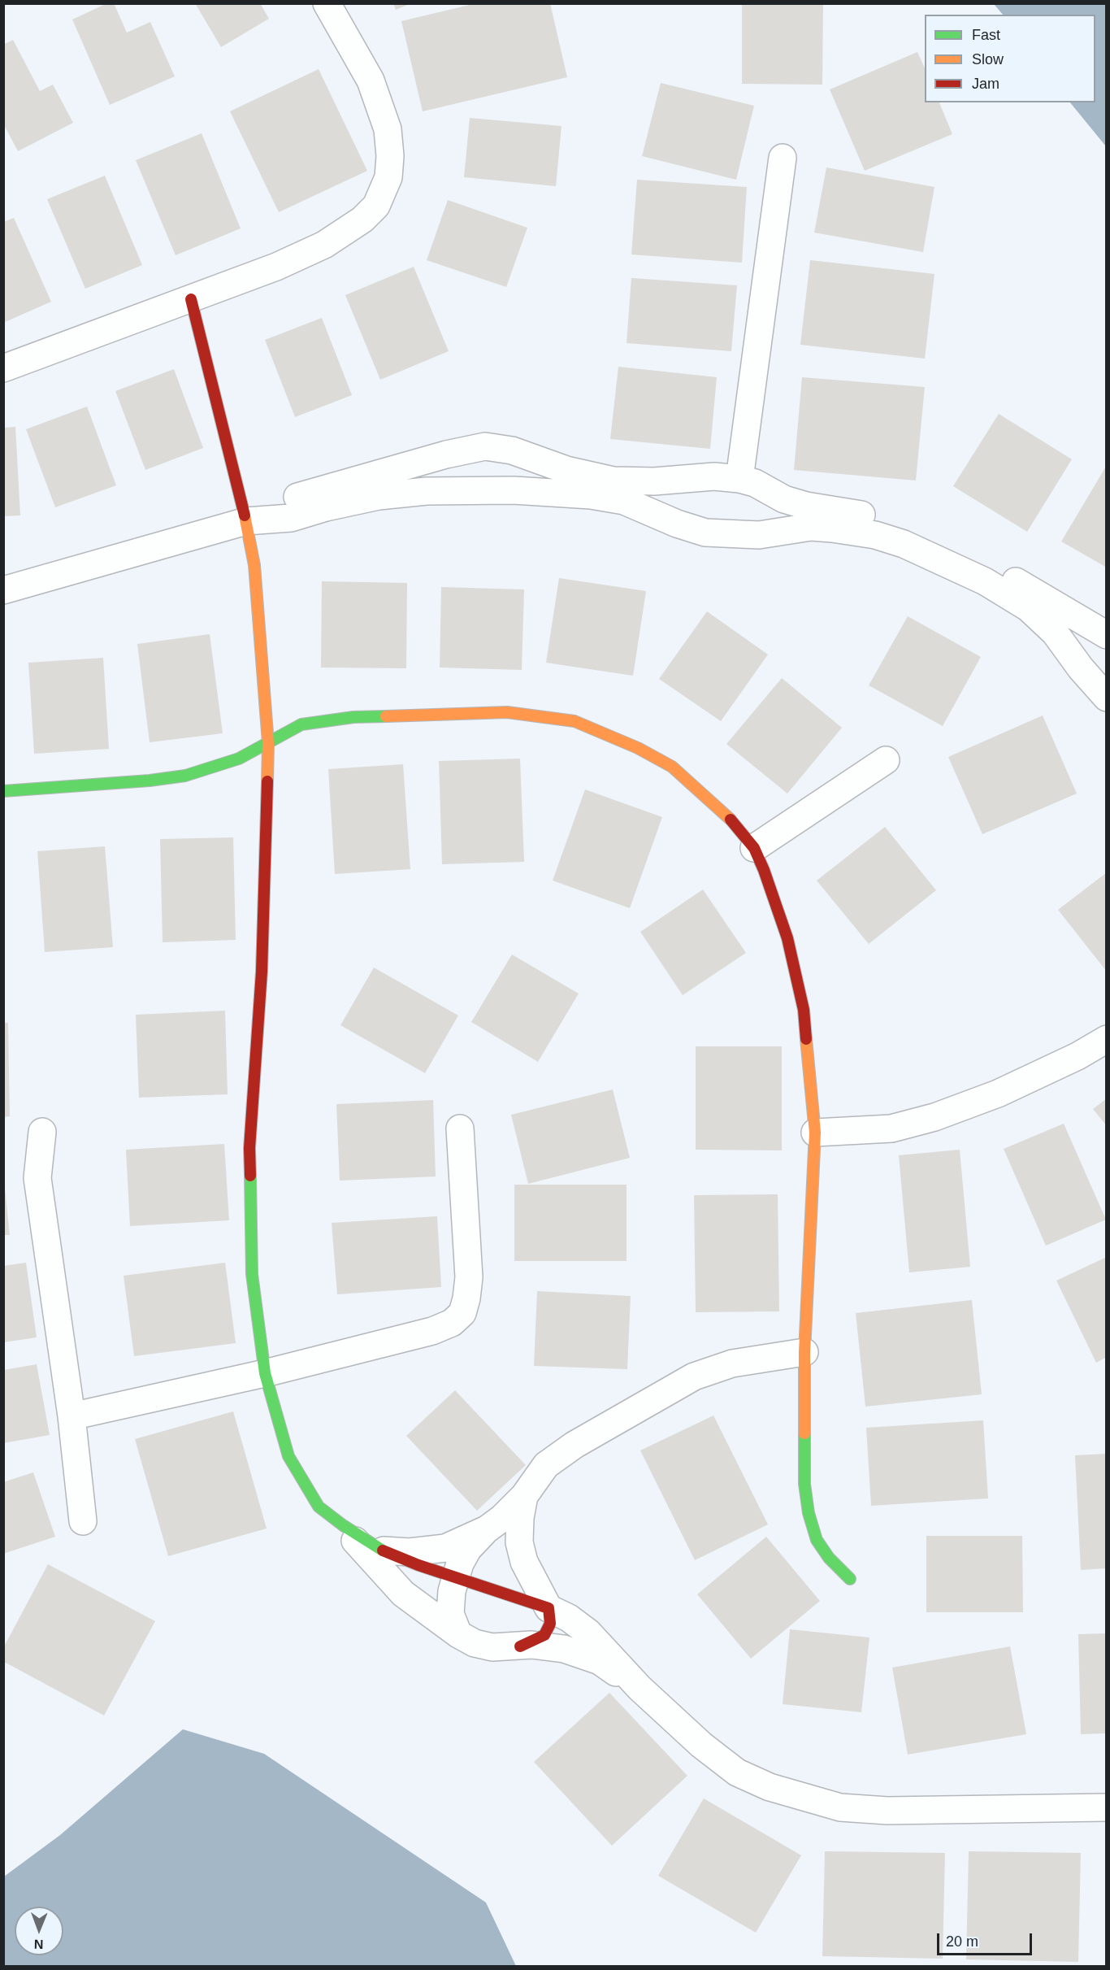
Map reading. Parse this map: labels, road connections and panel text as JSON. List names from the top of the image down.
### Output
{
  "legend": ["Fast", "Slow", "Jam"],
  "scale_bar": "20 m",
  "north": "bottom"
}
